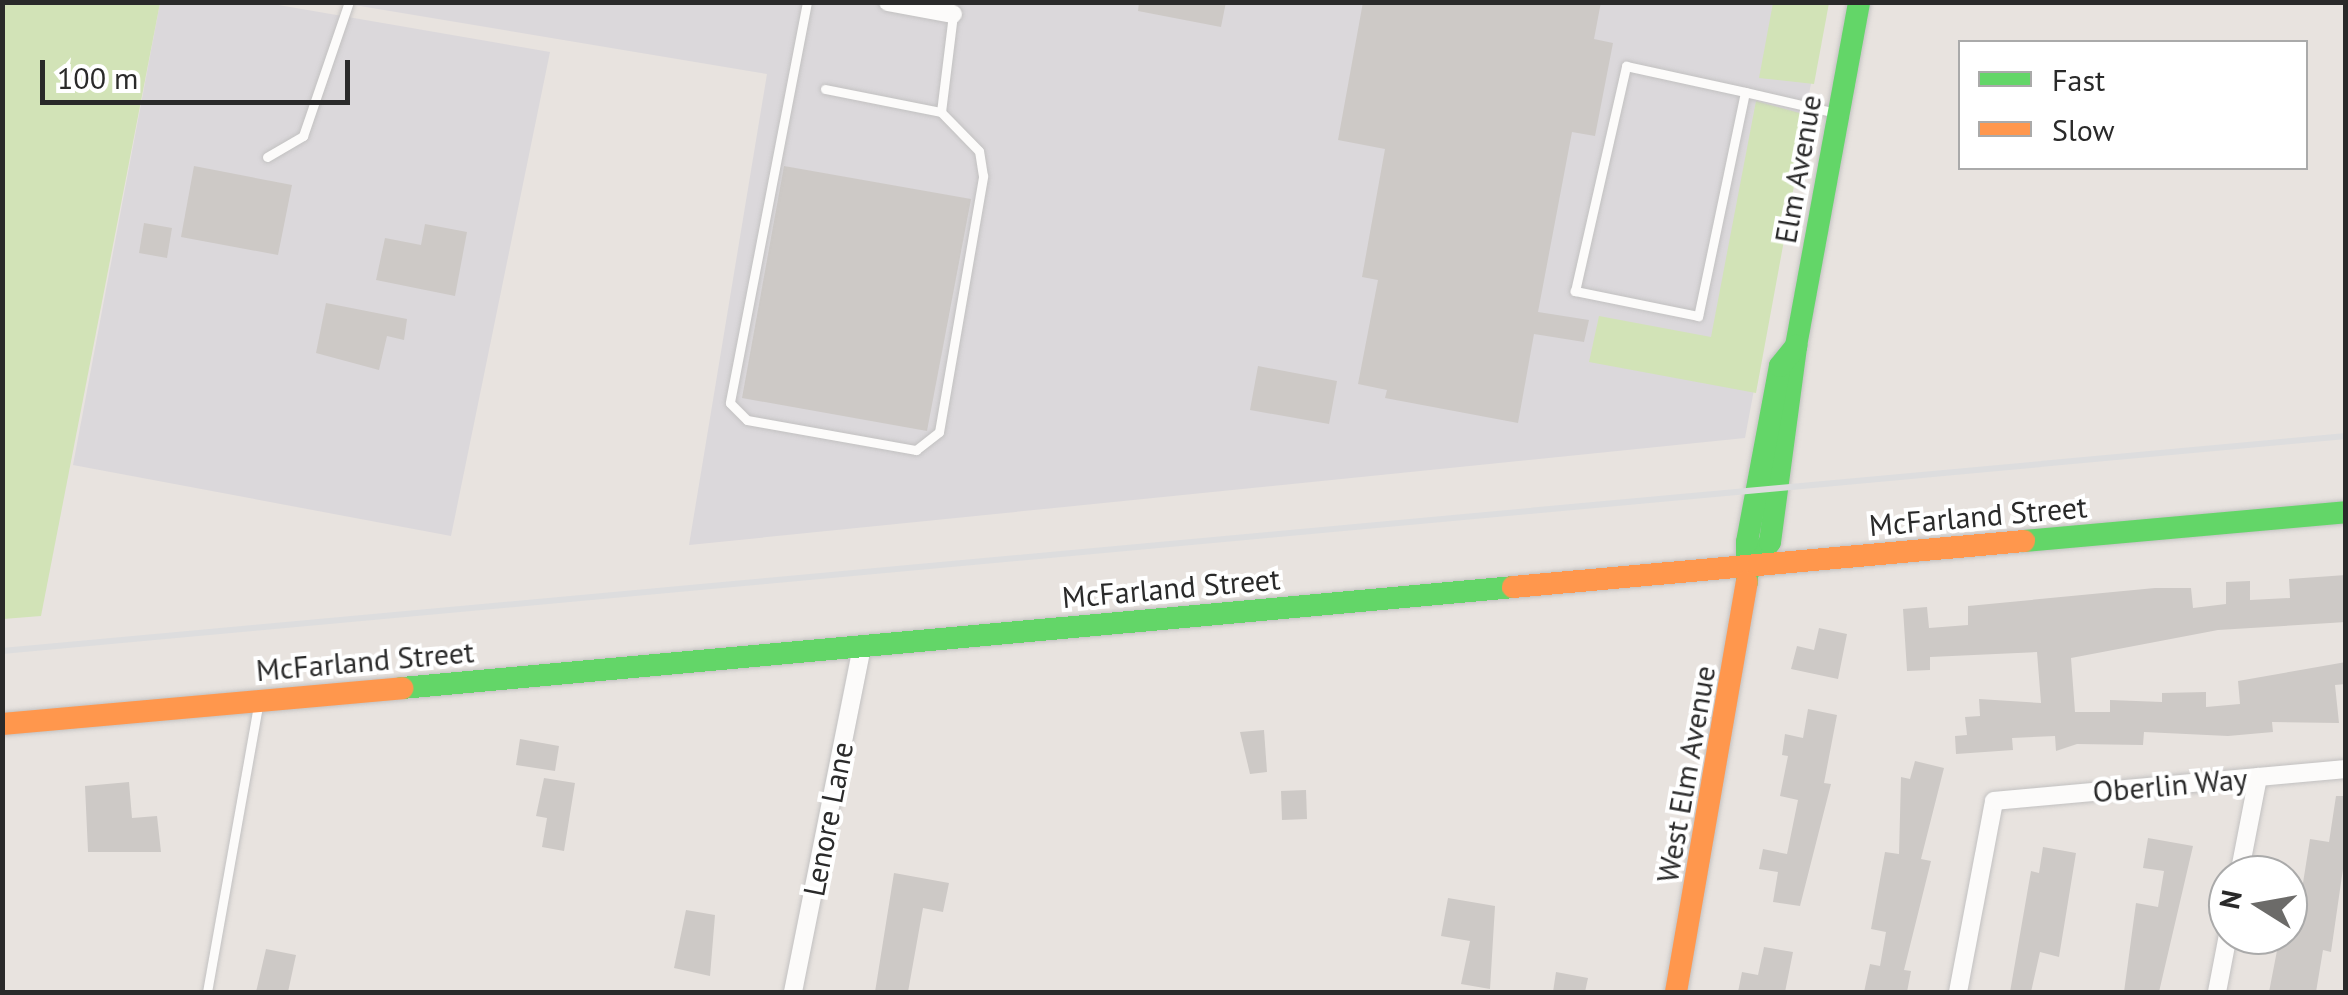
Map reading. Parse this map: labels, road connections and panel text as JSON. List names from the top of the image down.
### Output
{
  "streets": {
    "street": [
      "Elm Avenue",
      "McFarland Street",
      "West Elm Avenue",
      "Oberlin Way",
      "Lenore Lane"
    ]
  },
  "crossings": [
    ["Elm Avenue", "West Elm Avenue"],
    ["McFarland Street", "West Elm Avenue"],
    ["McFarland Street", "Lenore Lane"]
  ],
  "legend": ["Fast", "Slow"],
  "scale_bar": "100 m",
  "north": "left"
}
